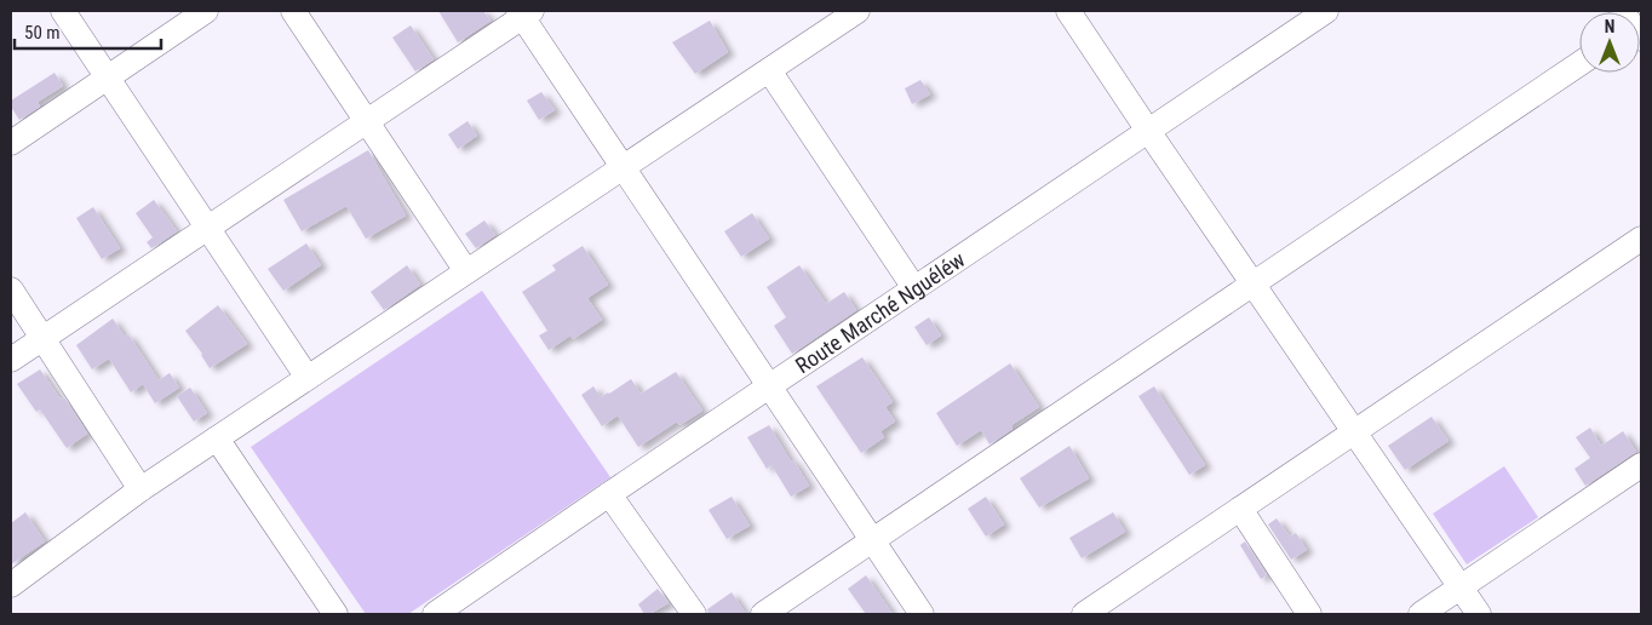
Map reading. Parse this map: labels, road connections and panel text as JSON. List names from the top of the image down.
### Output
{
  "streets": {
    "street": ["Route Marché Nguéléw"]
  },
  "scale_bar": "50 m",
  "north": "top"
}
